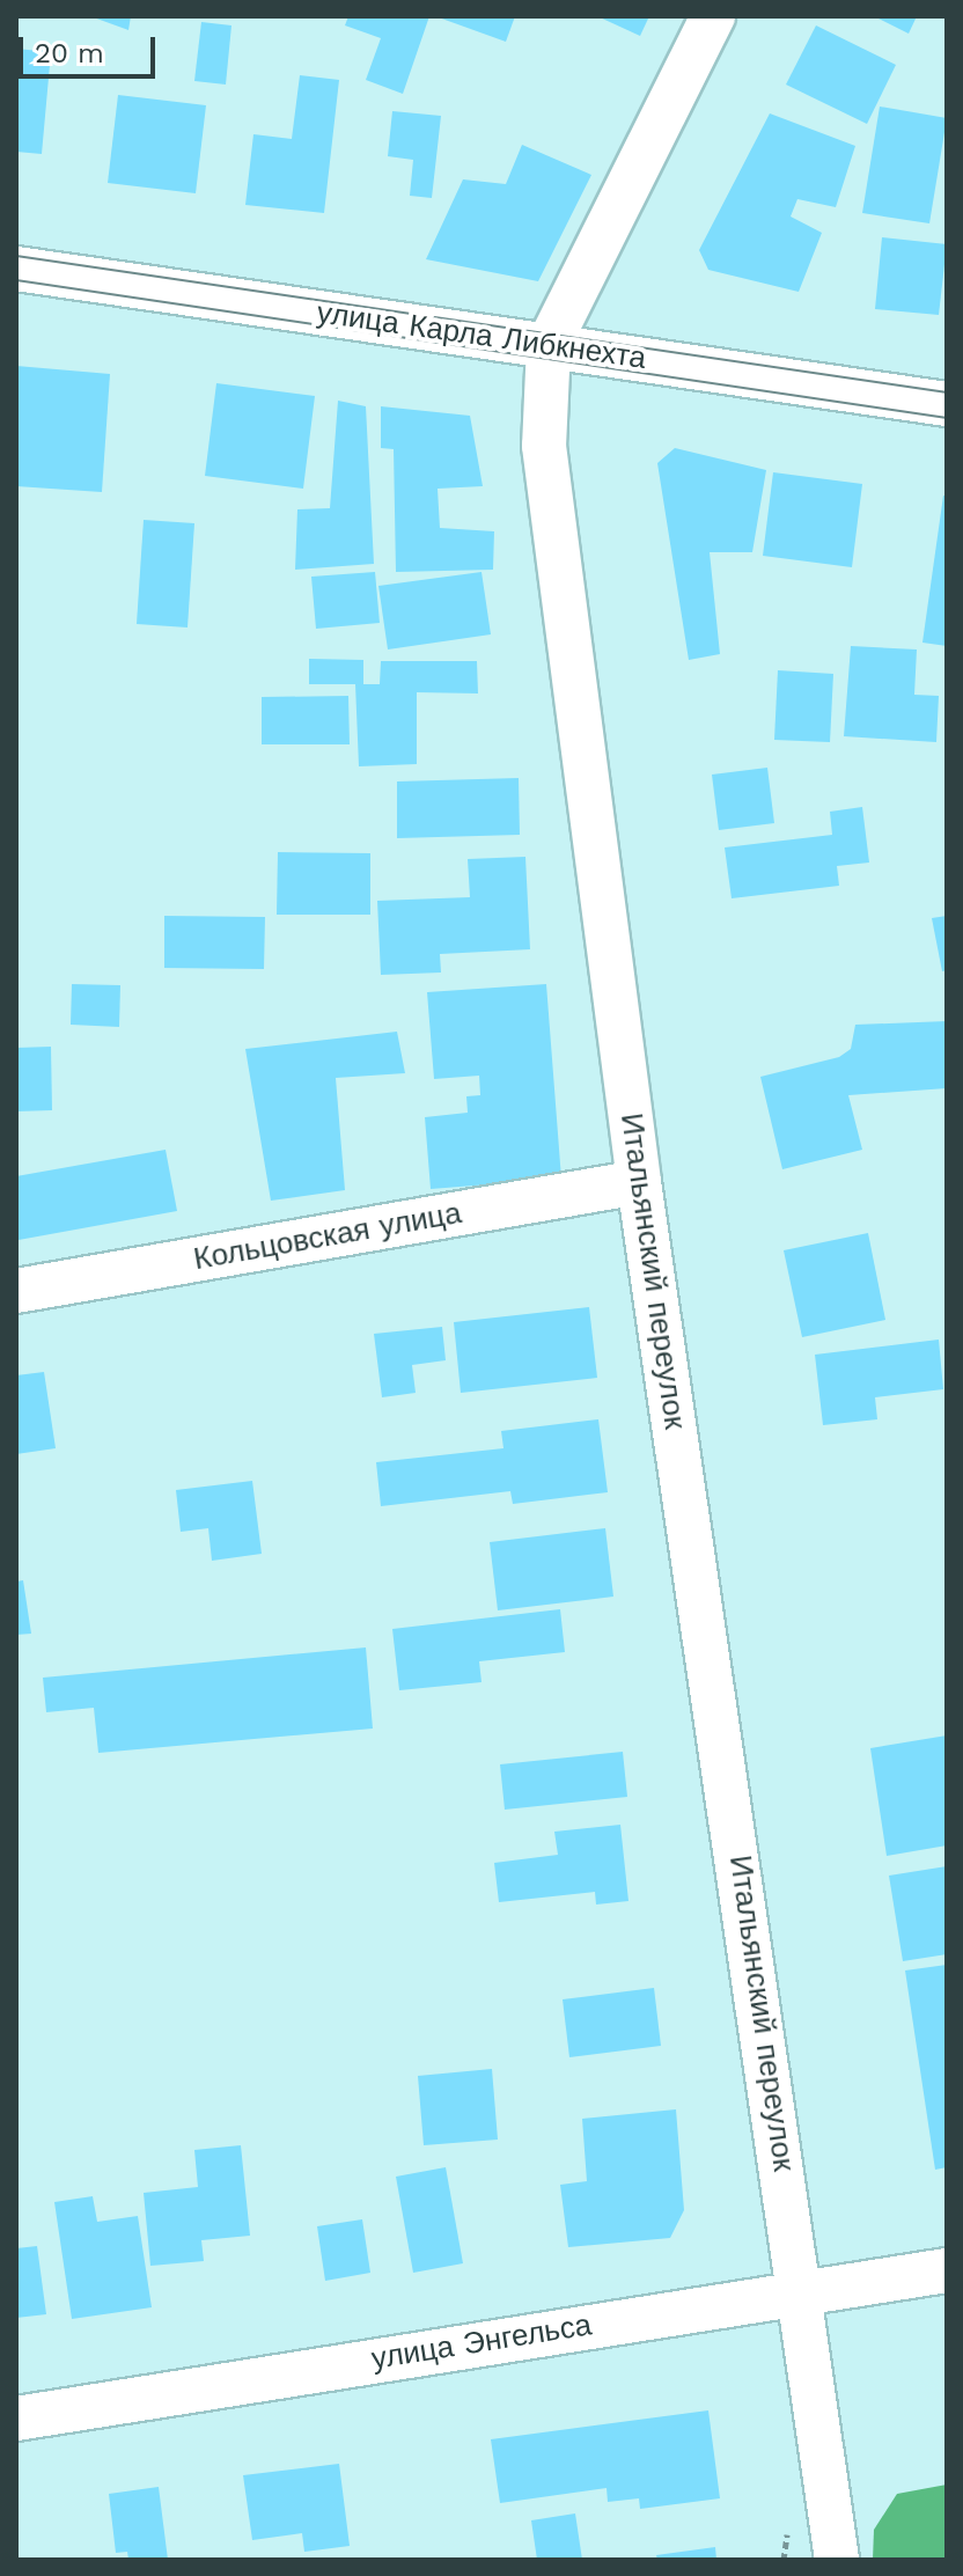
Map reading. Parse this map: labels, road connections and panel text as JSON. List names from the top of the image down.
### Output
{
  "streets": {
    "street": [
      "улица Карла Либкнехта",
      "Кольцовская улица",
      "Итальянский переулок",
      "улица Энгельса"
    ]
  },
  "crossings": [
    ["улица Карла Либкнехта", "Итальянский переулок"],
    ["Кольцовская улица", "Итальянский переулок"],
    ["Итальянский переулок", "улица Энгельса"]
  ],
  "scale_bar": "20 m"
}
